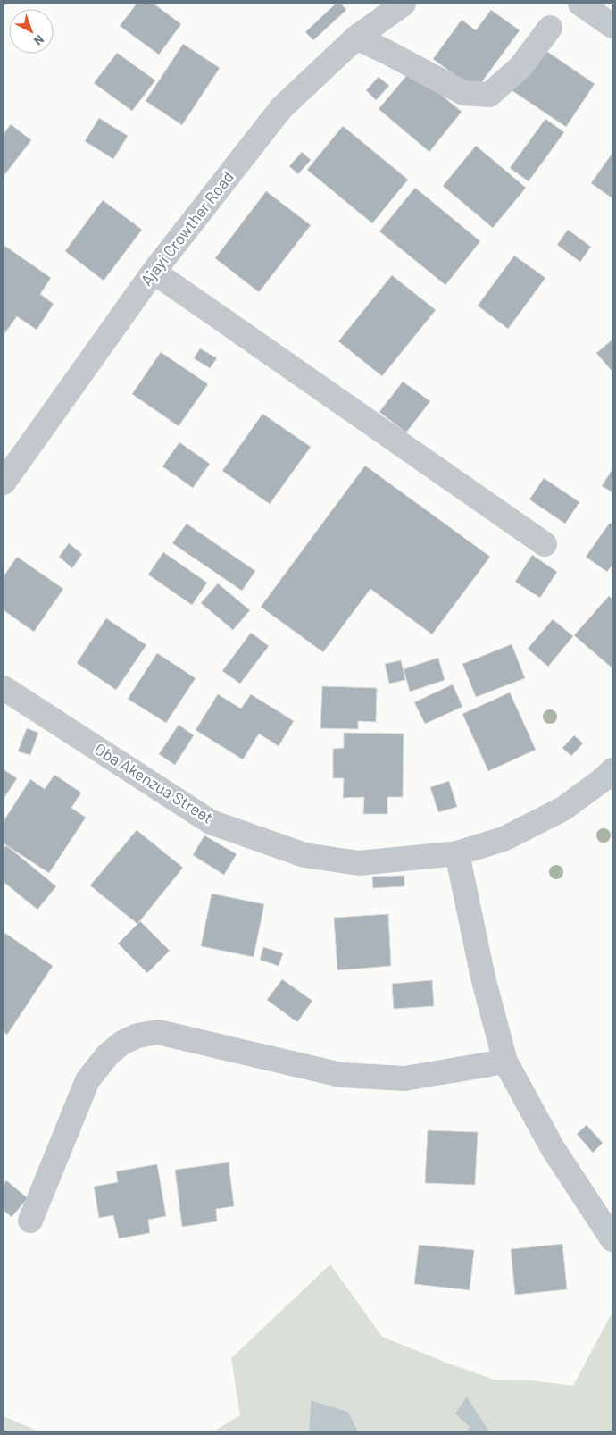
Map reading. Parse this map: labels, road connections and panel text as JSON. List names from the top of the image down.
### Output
{
  "streets": {
    "street": ["Ajayi Crowther Road", "Oba Akenzua Street"]
  },
  "north": "bottom right"
}
